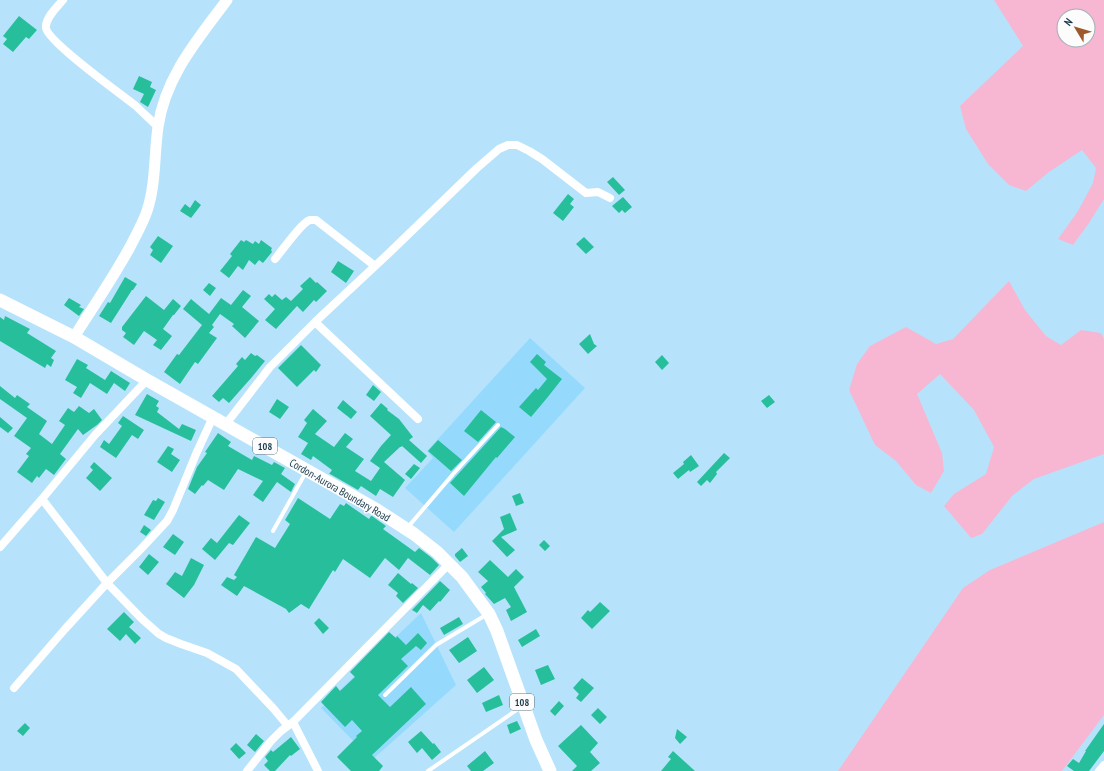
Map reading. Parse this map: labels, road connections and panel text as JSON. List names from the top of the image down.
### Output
{
  "streets": {
    "main road": ["108", "Cordon-Aurora Boundary Road"]
  },
  "north": "top left"
}
